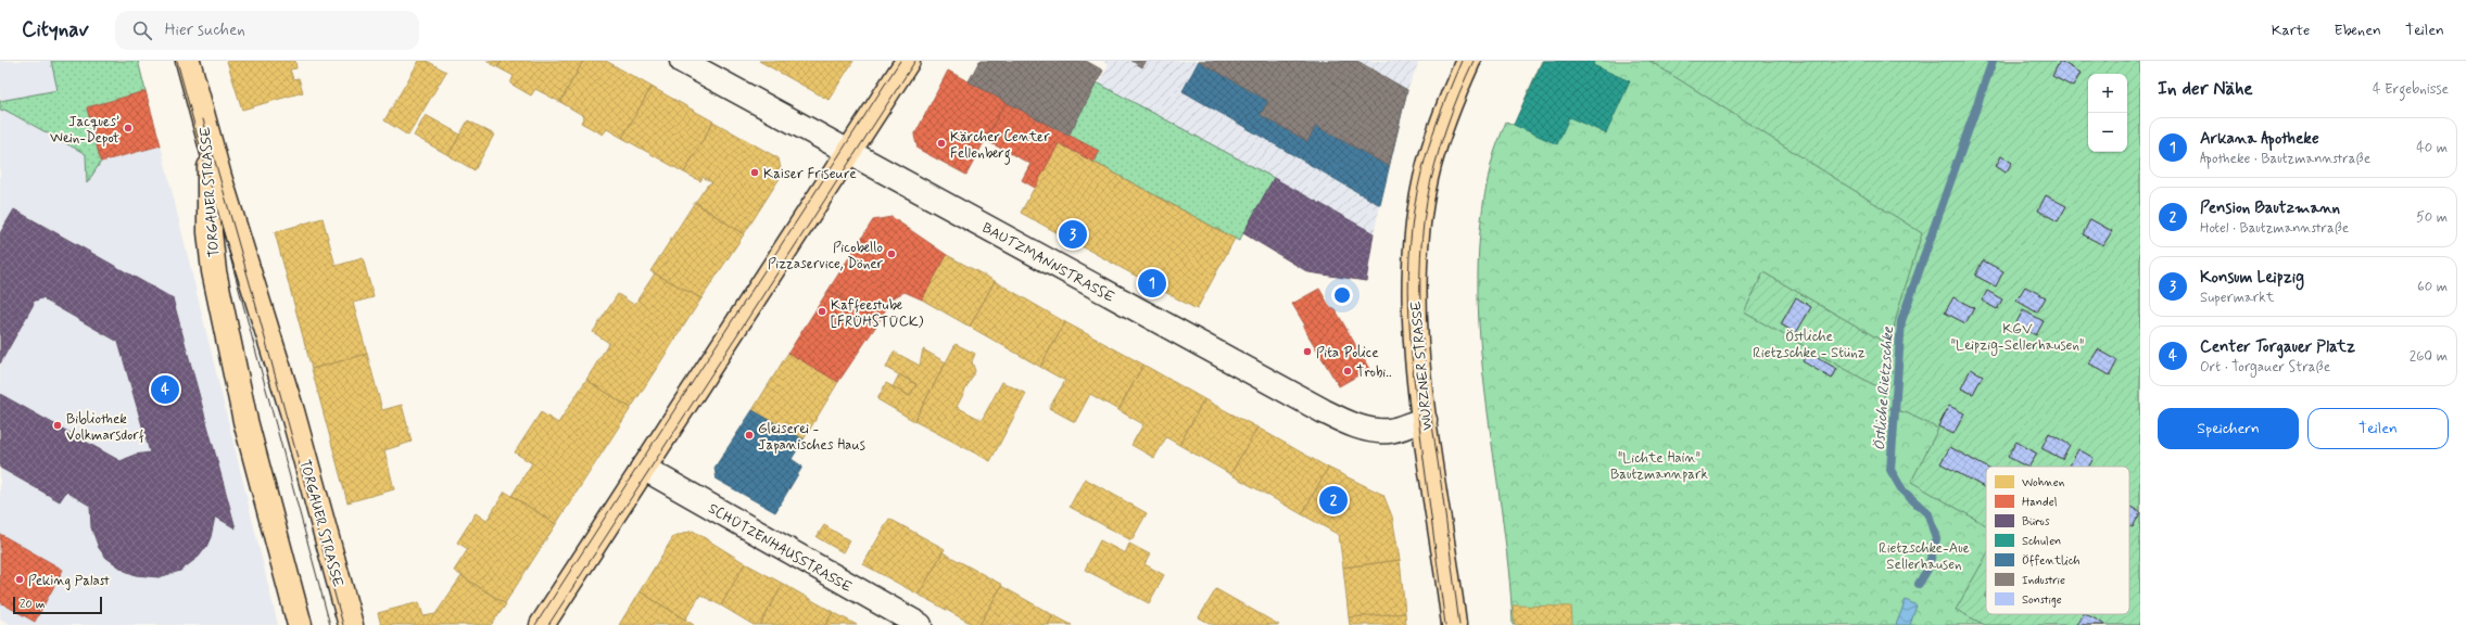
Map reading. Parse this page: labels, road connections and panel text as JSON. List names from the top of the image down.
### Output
{
  "streets": {
    "main road": ["TORGAUER STRASSE", "WURZNER STRASSE"],
    "street": ["BAUTZMANNSTRASSE", "SCHÜTZENHAUSSTRASSE"]
  },
  "crossings": [
    ["BAUTZMANNSTRASSE", "WURZNER STRASSE"]
  ],
  "water": ["Östliche Rietzschke"],
  "parks": [
    "KGV \"Leipzig-Sellerhausen\"",
    "Östliche Rietzschke - Stünz",
    "\"Lichte Hain\" Bautzmannpark",
    "Rietzschke-Aue Sellerhausen"
  ],
  "places": [
    "Jacques’ Wein-Depot",
    "Kärcher Center Fellenberg",
    "Kaiser Friseure",
    "Picobello Pizzaservice, Döner",
    "Kaffeestube [FRÜHSTÜCK)",
    "Pita Police",
    "Trobi..",
    "Bibliothek Volkmarsdorf",
    "Gleiserei - Japanisches Haus",
    "Peking Palast"
  ],
  "legend": [
    "Wohnen",
    "Handel",
    "Büros",
    "Schulen",
    "Öffentlich",
    "Industrie",
    "Sonstige"
  ],
  "scale_bar": "20 m",
  "page": {
    "header": "Citynav",
    "search": "Hier suchen",
    "nav": ["Karte", "Ebenen", "Teilen"],
    "heading": ["In der Nähe", "4 Ergebnisse"],
    "map_buttons": ["+", "−"],
    "list": [
      {
        "mark": "1",
        "name": "Arkana Apotheke",
        "note": "Apotheke · Bautzmannstraße",
        "value": "40 m"
      },
      {
        "mark": "2",
        "name": "Pension Bautzmann",
        "note": "Hotel · Bautzmannstraße",
        "value": "50 m"
      },
      {
        "mark": "3",
        "name": "Konsum Leipzig",
        "note": "Supermarkt",
        "value": "60 m"
      },
      {
        "mark": "4",
        "name": "Center Torgauer Platz",
        "note": "Ort · Torgauer Straße",
        "value": "260 m"
      }
    ],
    "pins": [
      "3",
      "1",
      "4",
      "2"
    ],
    "buttons": ["Speichern", "Teilen"],
    "scale": "20 m"
  }
}
